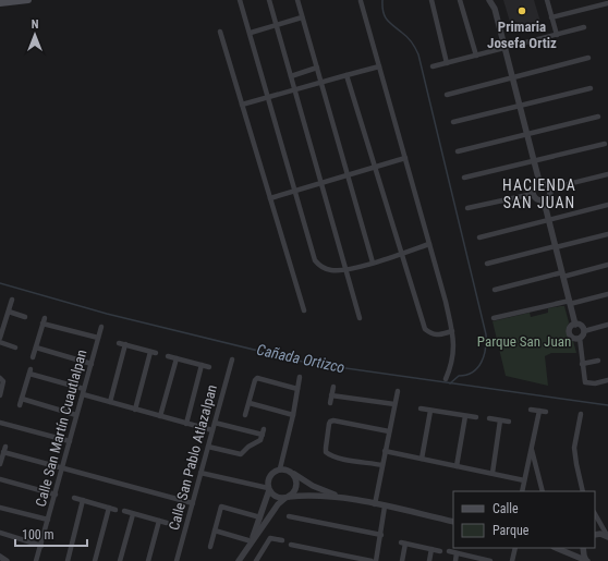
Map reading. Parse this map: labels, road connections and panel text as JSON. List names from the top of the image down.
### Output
{
  "streets": {
    "street": ["Calle San Martín Cuautlalpan", "Calle San Pablo Atlazalpan"]
  },
  "districts": ["HACIENDA SAN JUAN"],
  "water": ["Cañada Ortizco"],
  "parks": ["Parque San Juan"],
  "places": ["Primaria Josefa Ortiz"],
  "legend": ["Calle", "Parque"],
  "scale_bar": "100 m",
  "north": "top"
}
